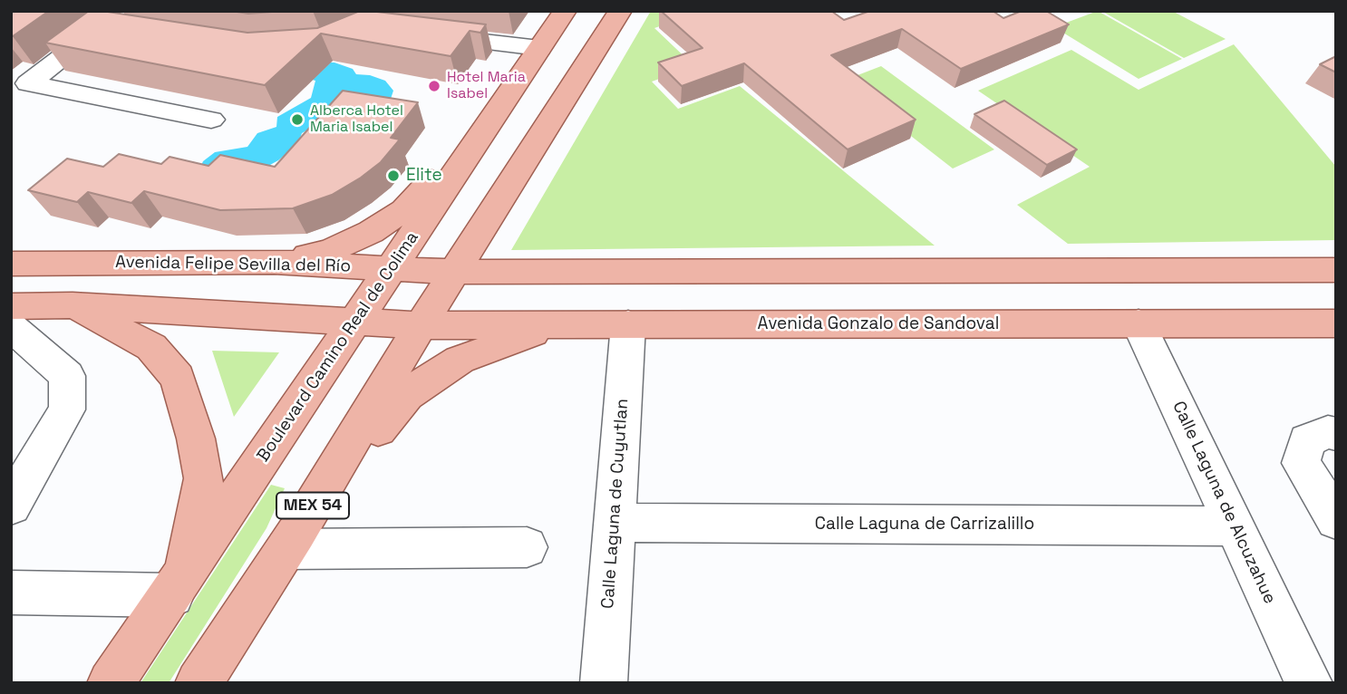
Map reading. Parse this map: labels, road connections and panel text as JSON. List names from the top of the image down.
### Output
{
  "streets": {
    "main road": [
      "Avenida Felipe Sevilla del Río",
      "Avenida Gonzalo de Sandoval",
      "Boulevard Camino Real de Colima",
      "MEX 54"
    ],
    "street": ["Calle Laguna de Alcuzahue", "Calle Laguna de Cuyutlan", "Calle Laguna de Carrizalillo"]
  },
  "crossings": [
    ["Avenida Felipe Sevilla del Río", "Boulevard Camino Real de Colima"],
    ["Avenida Felipe Sevilla del Río", "MEX 54"],
    ["Avenida Gonzalo de Sandoval", "Calle Laguna de Alcuzahue"],
    ["Avenida Gonzalo de Sandoval", "Calle Laguna de Cuyutlan"],
    ["Avenida Gonzalo de Sandoval", "MEX 54"],
    ["Calle Laguna de Alcuzahue", "Calle Laguna de Carrizalillo"],
    ["Calle Laguna de Cuyutlan", "Calle Laguna de Carrizalillo"]
  ],
  "places": ["Hotel Maria Isabel", "Alberca Hotel Maria Isabel", "Elite"]
}
